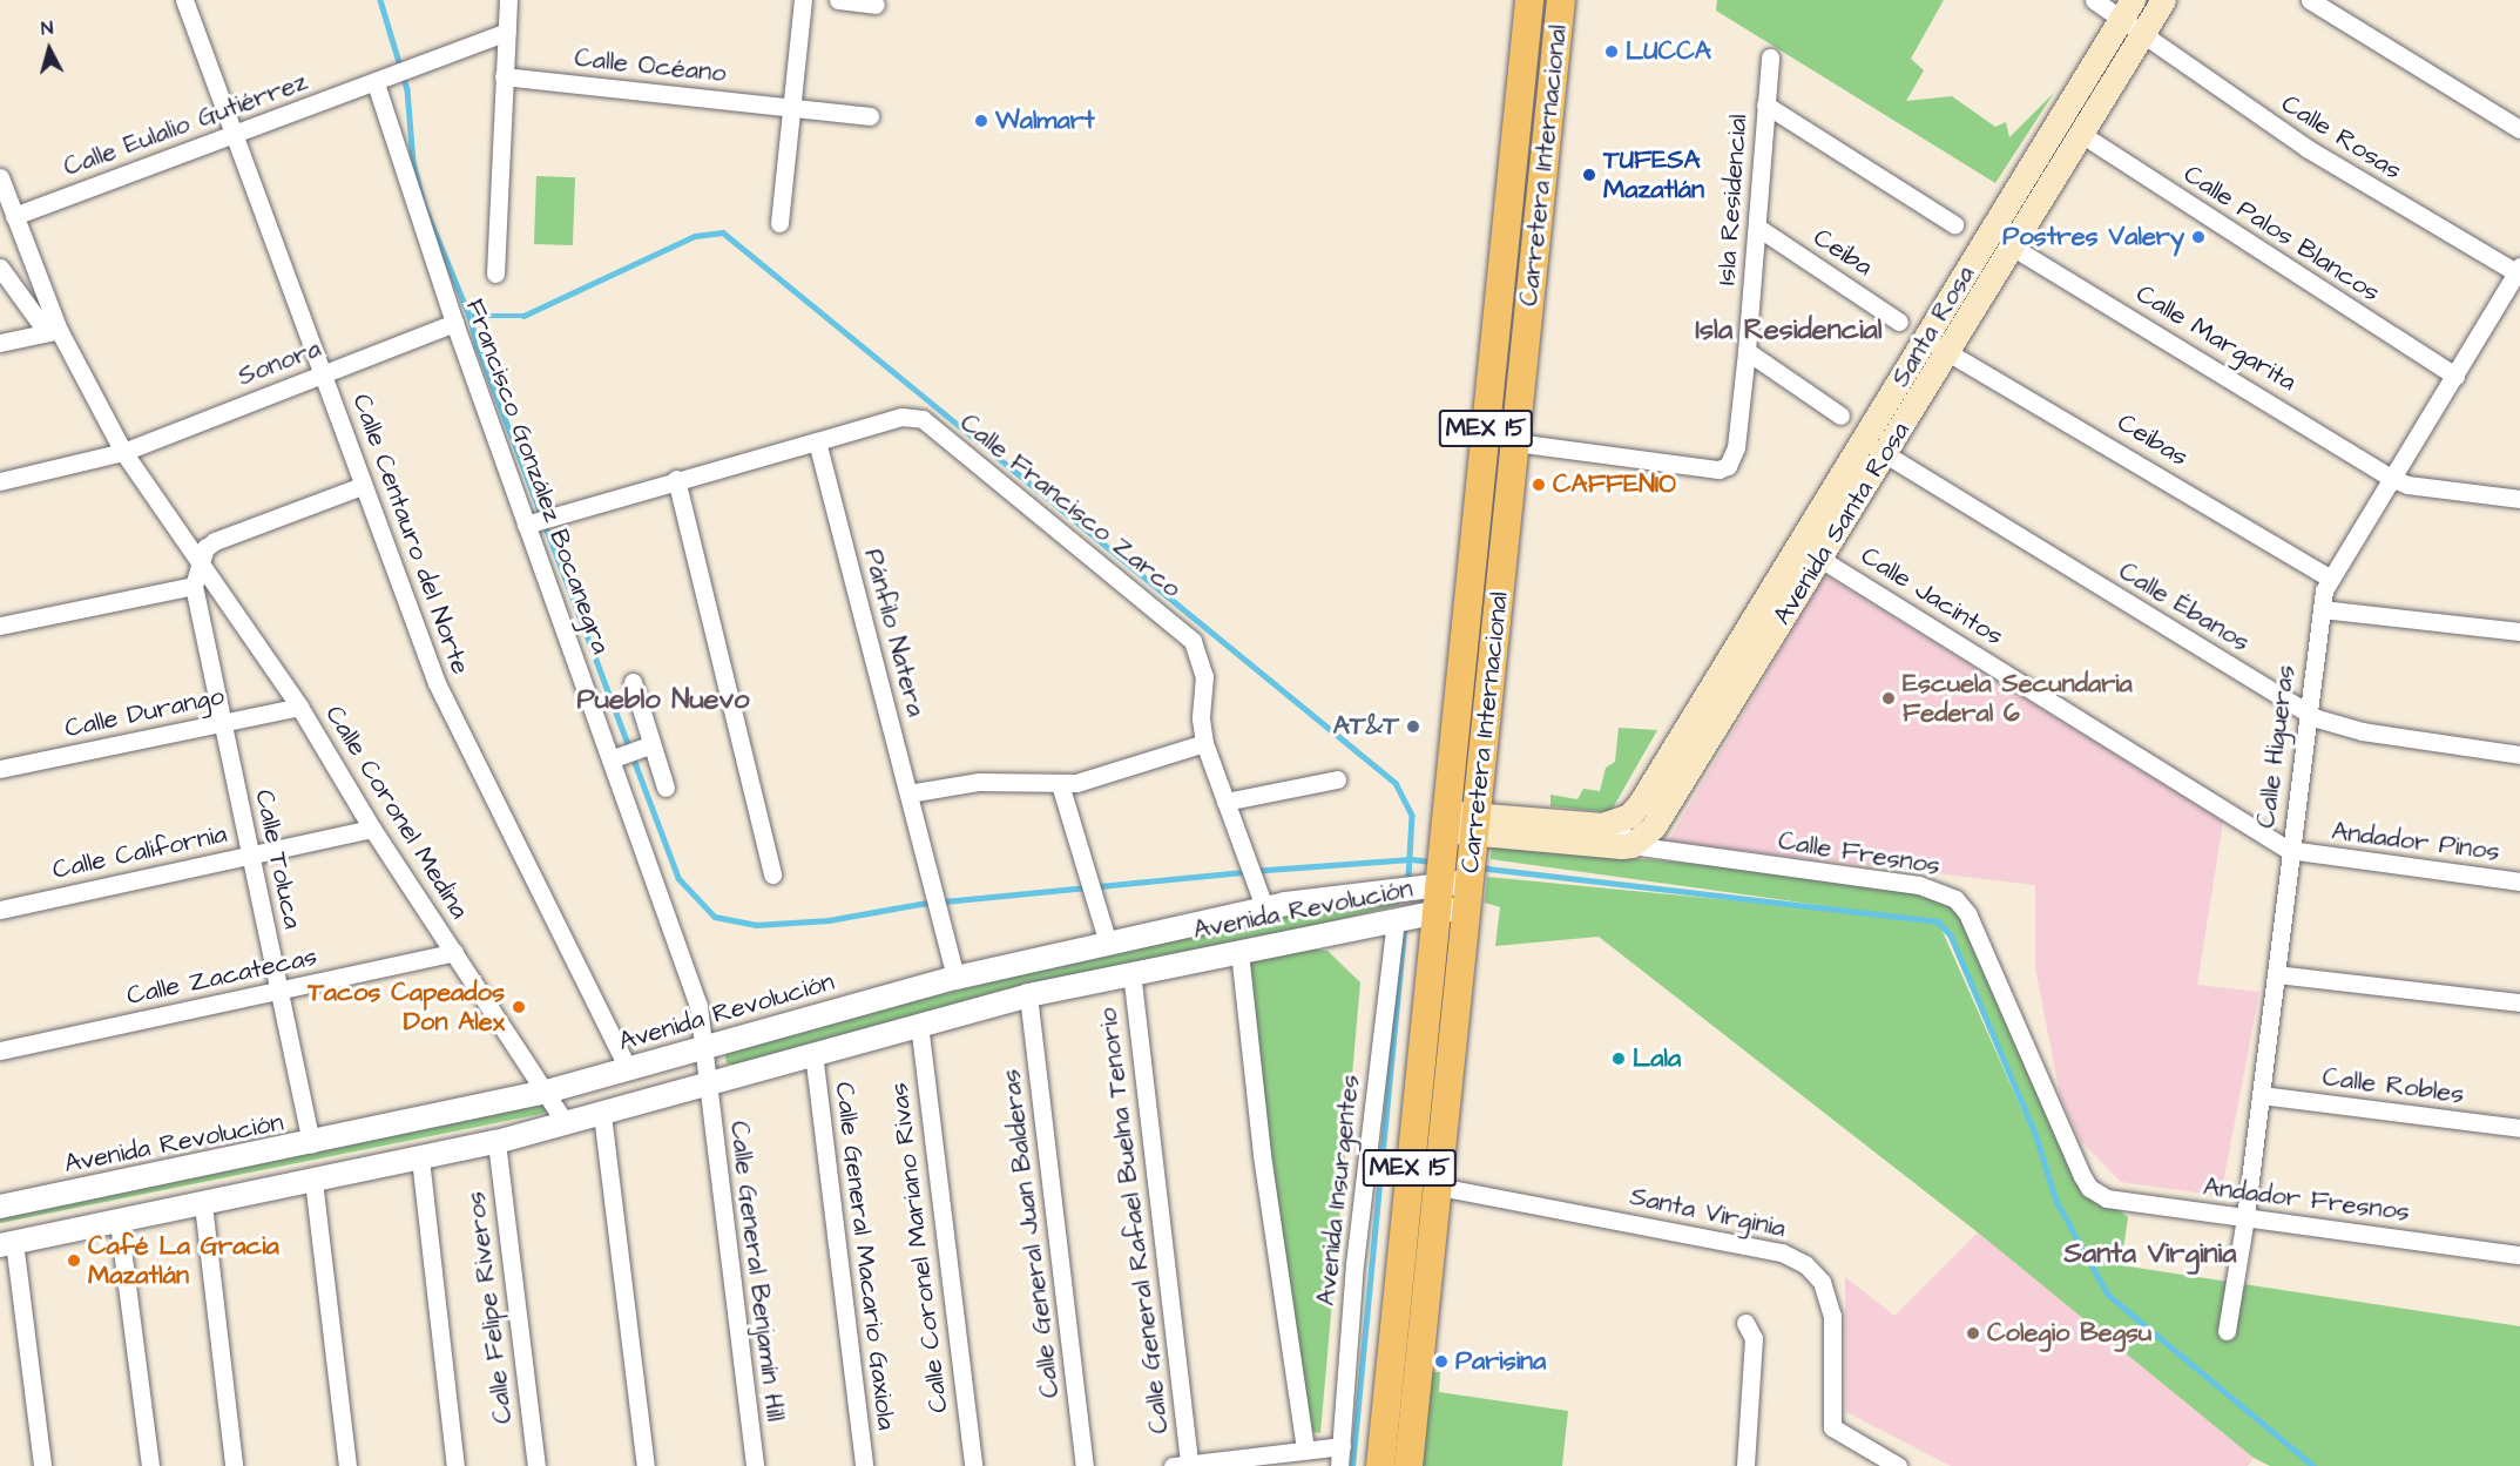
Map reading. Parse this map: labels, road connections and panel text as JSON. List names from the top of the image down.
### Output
{
  "streets": {
    "main road": [
      "Carretera Internacional",
      "Santa Rosa",
      "MEX 15",
      "Avenida Santa Rosa"
    ],
    "street": [
      "Calle Océano",
      "Calle Eulalio Gutiérrez",
      "Calle Rosas",
      "Isla Residencial",
      "Calle Palos Blancos",
      "Ceiba",
      "Calle Margarita",
      "Sonora",
      "Ceibas",
      "Francisco González Bocanegra",
      "Calle Francisco Zarco",
      "Calle Centauro del Norte",
      "Calle Jacintos",
      "Calle Ébanos",
      "Pánfilo Natera",
      "Calle Durango",
      "Calle Higueras",
      "Calle Coronel Medina",
      "Andador Pinos",
      "Calle California",
      "Calle Fresnos",
      "Calle Toluca",
      "Avenida Revolución",
      "Calle Zacatecas",
      "Calle Robles",
      "Avenida Insurgentes",
      "Andador Fresnos",
      "Santa Virginia",
      "Calle General Rafael Buelna Tenorio",
      "Calle General Juan Balderas",
      "Calle Coronel Mariano Rivas",
      "Calle General Macario Gaxiola",
      "Calle General Benjamín Hill",
      "Calle Felipe Riveros"
    ]
  },
  "crossings": [
    ["Calle Eulalio Gutiérrez", "Francisco González Bocanegra"],
    ["Calle Eulalio Gutiérrez", "Calle Centauro del Norte"],
    ["Calle Rosas", "Avenida Santa Rosa"],
    ["Calle Rosas", "Calle Higueras"],
    ["Carretera Internacional", "Isla Residencial"],
    ["Carretera Internacional", "Avenida Revolución"],
    ["Carretera Internacional", "Santa Virginia"],
    ["Isla Residencial", "Ceiba"],
    ["Calle Palos Blancos", "Avenida Santa Rosa"],
    ["Calle Palos Blancos", "Calle Higueras"],
    ["Santa Rosa", "Ceibas"],
    ["Santa Rosa", "Avenida Santa Rosa"],
    ["Santa Rosa", "Calle Jacintos"],
    ["Calle Margarita", "Avenida Santa Rosa"],
    ["Calle Margarita", "Calle Higueras"],
    ["Sonora", "Francisco González Bocanegra"],
    ["Sonora", "Calle Centauro del Norte"],
    ["Sonora", "Calle Coronel Medina"],
    ["Ceibas", "Avenida Santa Rosa"],
    ["Ceibas", "Calle Higueras"],
    ["Francisco González Bocanegra", "Avenida Revolución"],
    ["Francisco González Bocanegra", "Calle General Benjamín Hill"],
    ["Calle Francisco Zarco", "Pánfilo Natera"],
    ["Avenida Santa Rosa", "Calle Jacintos"],
    ["Avenida Santa Rosa", "Calle Ébanos"],
    ["Avenida Santa Rosa", "Calle Fresnos"],
    ["Calle Centauro del Norte", "Avenida Revolución"],
    ["Calle Jacintos", "Calle Higueras"],
    ["Calle Jacintos", "Andador Pinos"],
    ["Calle Ébanos", "Calle Higueras"],
    ["Pánfilo Natera", "Avenida Revolución"],
    ["Calle Durango", "Calle Coronel Medina"],
    ["Calle Durango", "Calle Toluca"],
    ["Calle Higueras", "Andador Pinos"],
    ["Calle Higueras", "Calle Robles"],
    ["Calle Higueras", "Andador Fresnos"],
    ["Calle Coronel Medina", "Calle California"],
    ["Calle Coronel Medina", "Avenida Revolución"],
    ["Calle Coronel Medina", "Calle Zacatecas"],
    ["Calle California", "Calle Toluca"],
    ["Calle Fresnos", "Andador Fresnos"],
    ["Calle Toluca", "Avenida Revolución"],
    ["Calle Toluca", "Calle Zacatecas"],
    ["Avenida Revolución", "Avenida Insurgentes"],
    ["Avenida Revolución", "Calle General Rafael Buelna Tenorio"],
    ["Avenida Revolución", "Calle General Juan Balderas"],
    ["Avenida Revolución", "Calle Coronel Mariano Rivas"],
    ["Avenida Revolución", "Calle General Macario Gaxiola"],
    ["Avenida Revolución", "Calle General Benjamín Hill"],
    ["Avenida Revolución", "Calle Felipe Riveros"]
  ],
  "districts": ["Isla Residencial", "Pueblo Nuevo", "Santa Virginia"],
  "places": [
    "LUCCA",
    "Walmart",
    "TUFESA Mazatlán",
    "Postres Valery",
    "CAFFENIO",
    "Escuela Secundaria Federal 6",
    "AT&T",
    "Tacos Capeados Don Alex",
    "Lala",
    "Café La Gracia Mazatlán",
    "Colegio Begsu",
    "Parisina"
  ],
  "north": "top"
}
